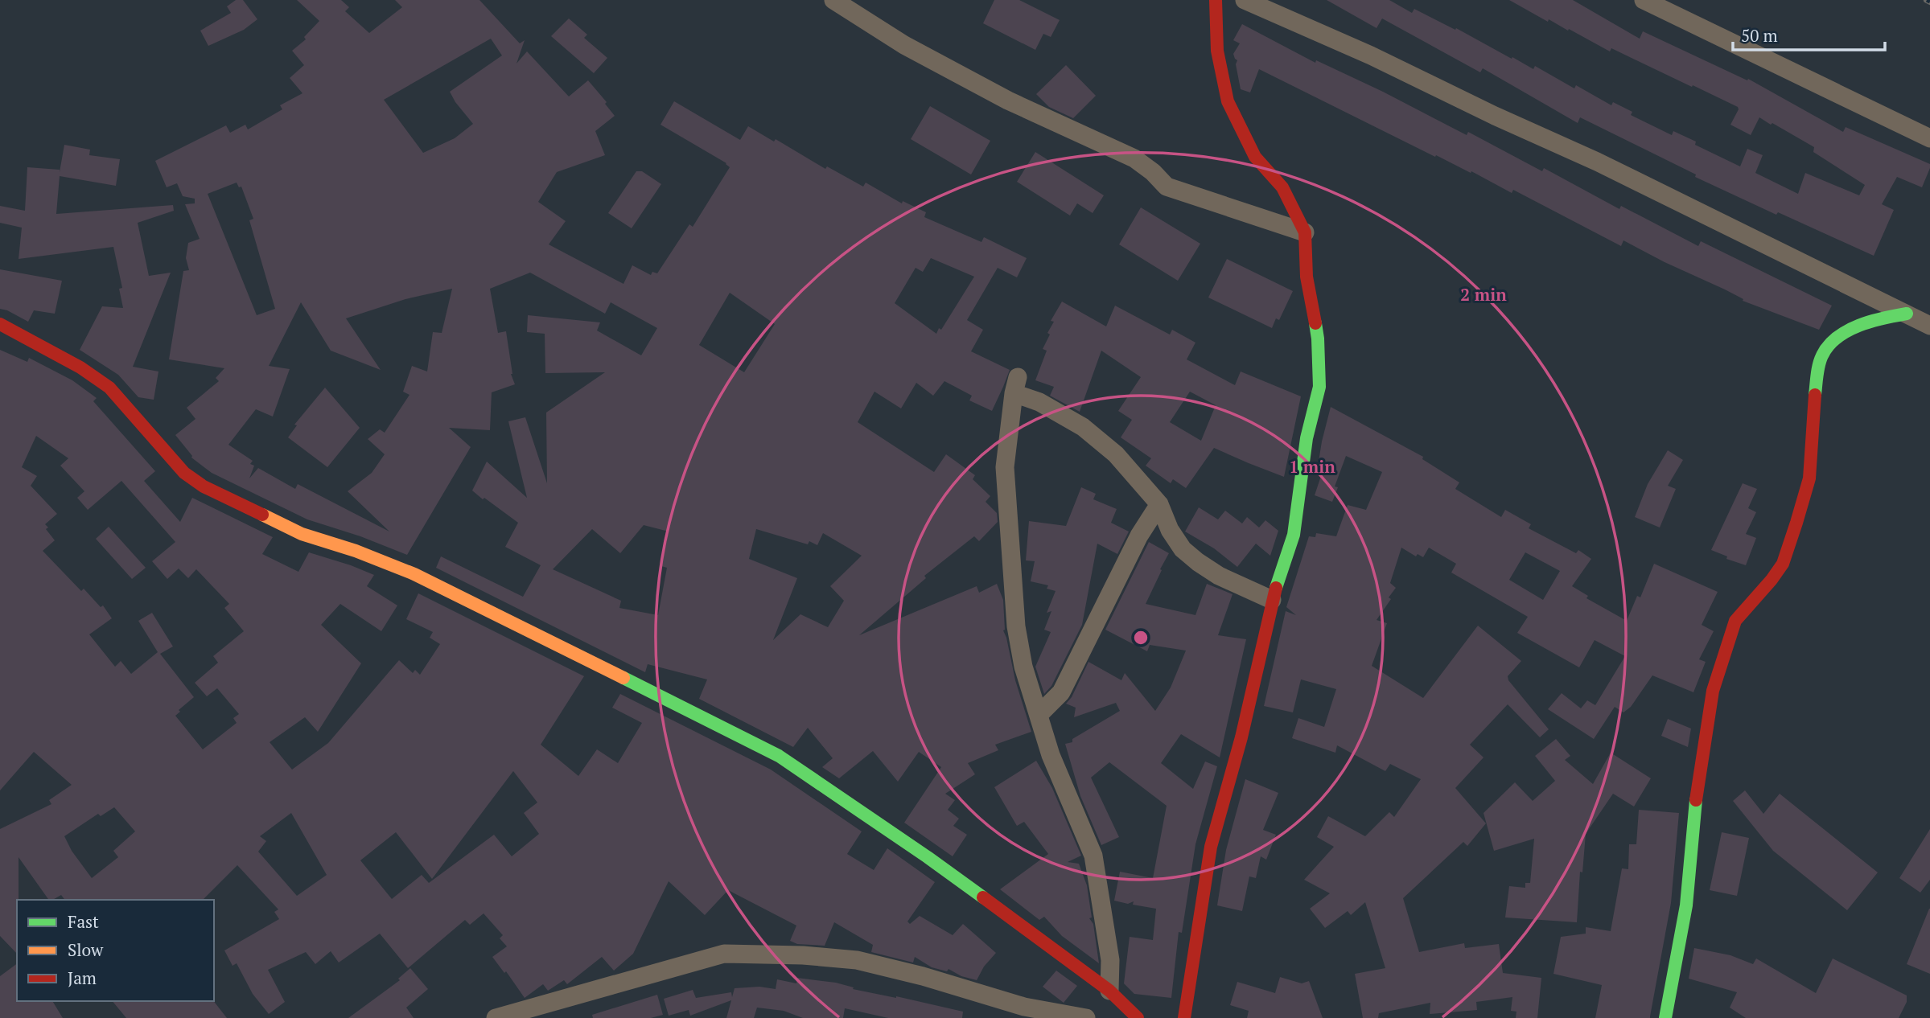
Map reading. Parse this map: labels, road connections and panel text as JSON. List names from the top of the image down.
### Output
{
  "legend": ["Fast", "Slow", "Jam"],
  "scale_bar": "50 m",
  "rings": ["2 min", "1 min"]
}
